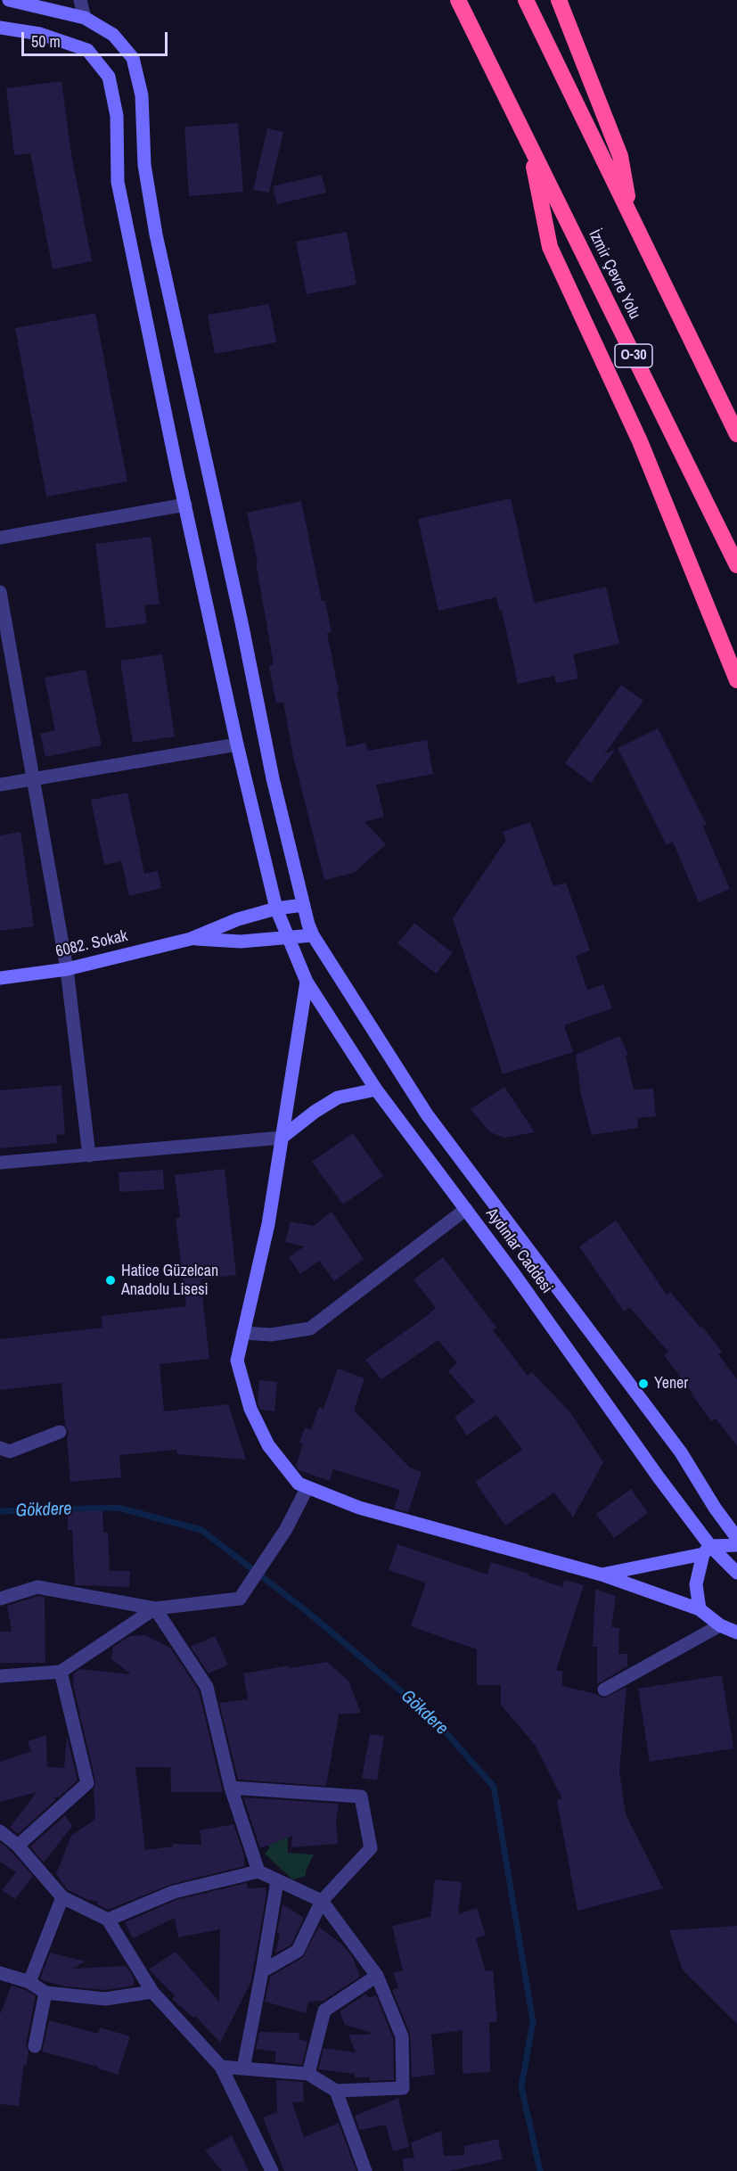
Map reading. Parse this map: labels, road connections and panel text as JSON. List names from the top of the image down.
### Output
{
  "streets": {
    "highway": ["İzmir Çevre Yolu", "O-30"],
    "main road": ["6082. Sokak", "Aydınlar Caddesi"]
  },
  "water": ["Gökdere"],
  "places": ["Hatice Güzelcan Anadolu Lisesi", "Yener"],
  "scale_bar": "50 m"
}
